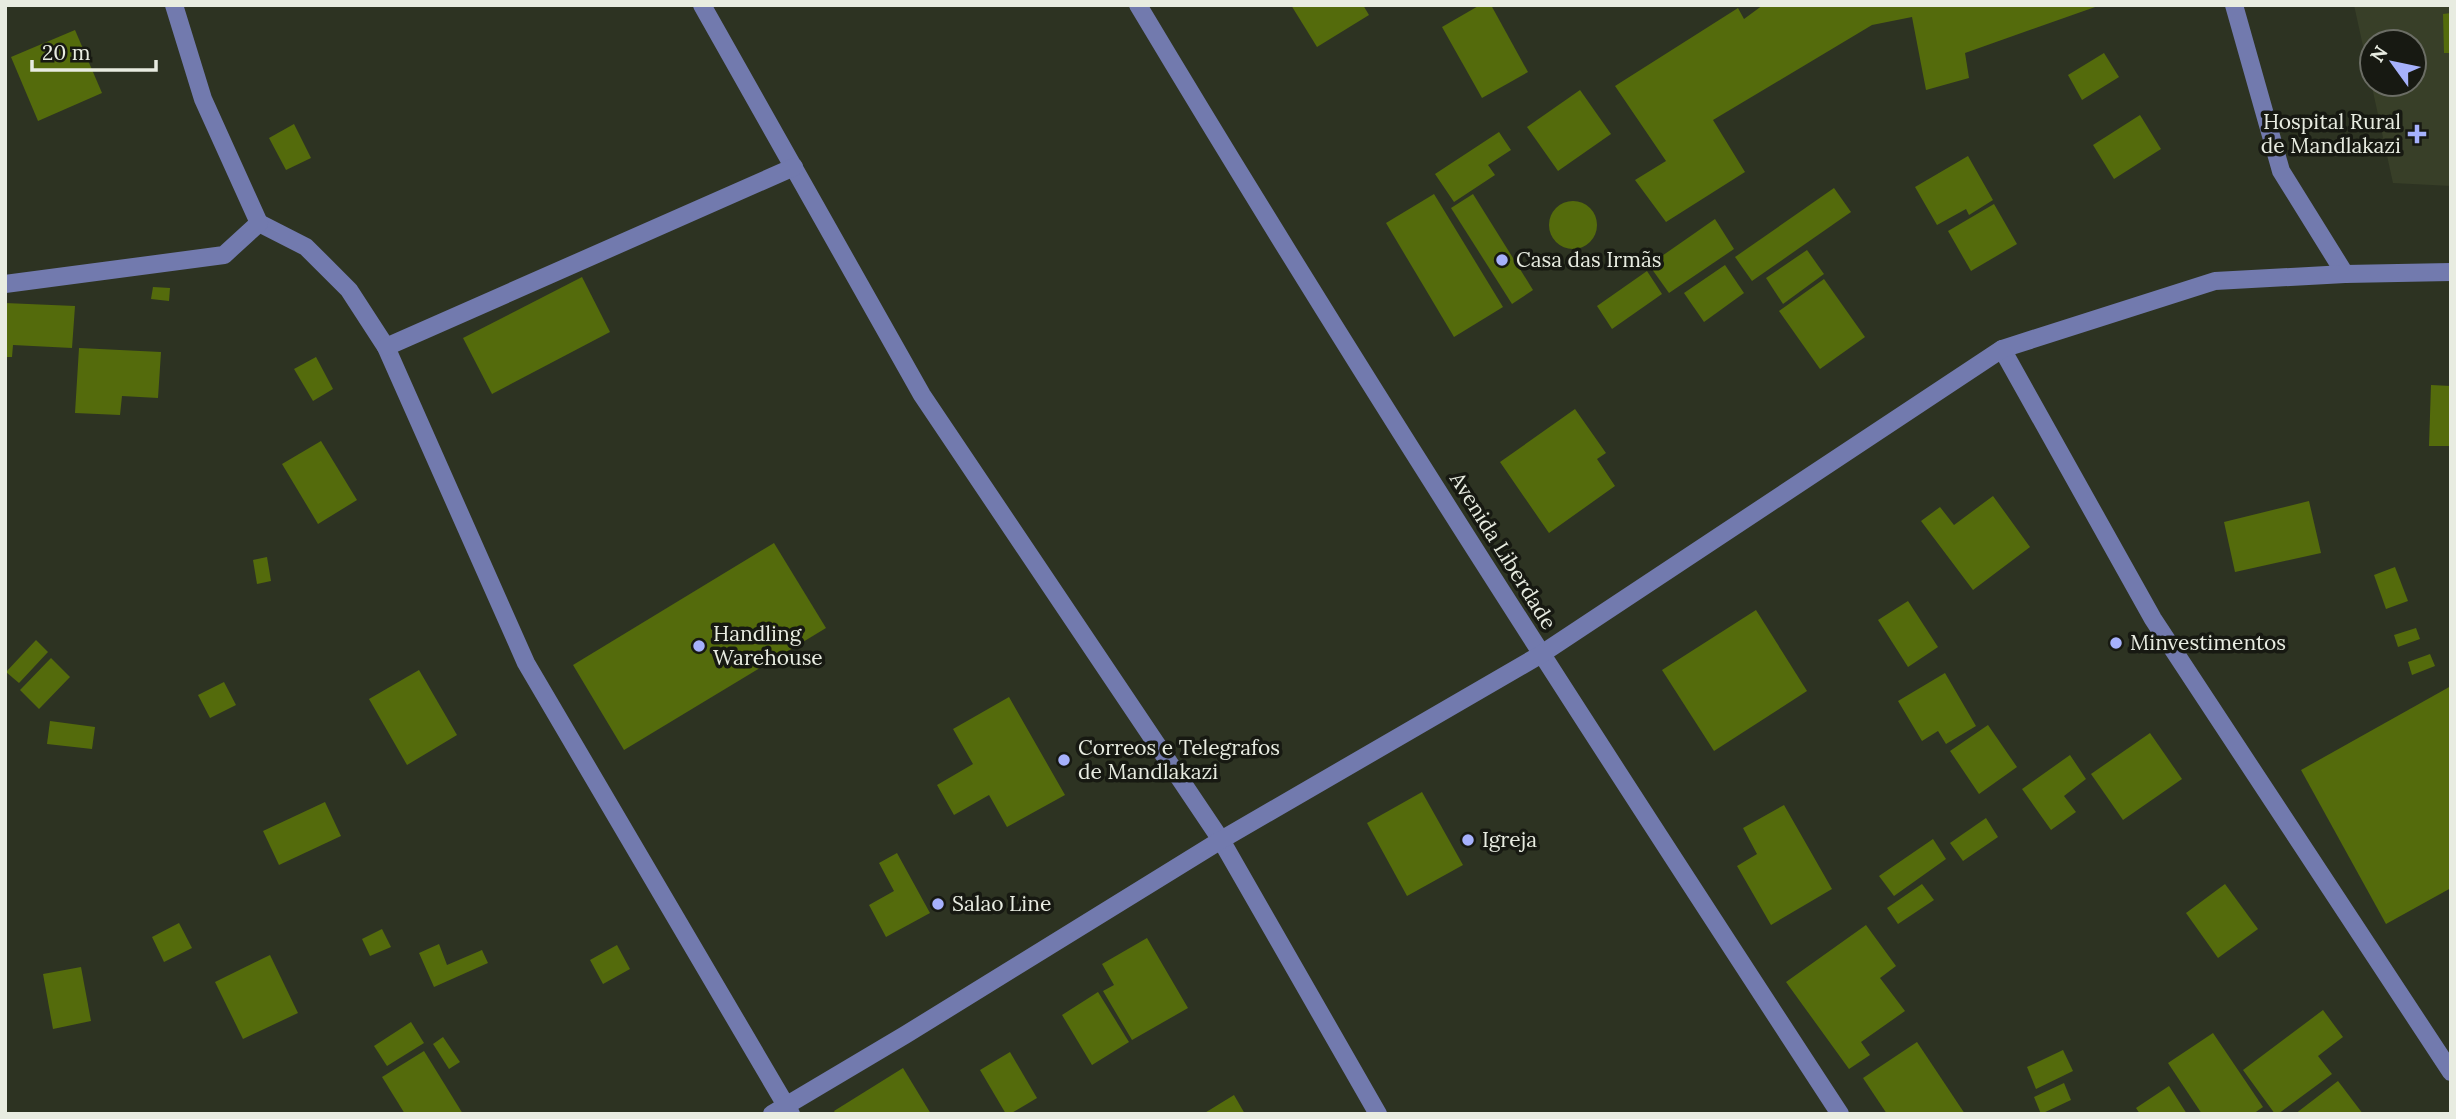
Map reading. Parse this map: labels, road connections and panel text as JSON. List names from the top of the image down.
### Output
{
  "streets": {
    "street": ["Avenida Liberdade"]
  },
  "places": {
    "health": ["Hospital Rural de Mandlakazi"],
    "other": [
      "Casa das Irmãs",
      "Minvestimentos",
      "Handling Warehouse",
      "Correos e Telegrafos de Mandlakazi",
      "Igreja",
      "Salao Line"
    ]
  },
  "scale_bar": "20 m",
  "north": "top left"
}
